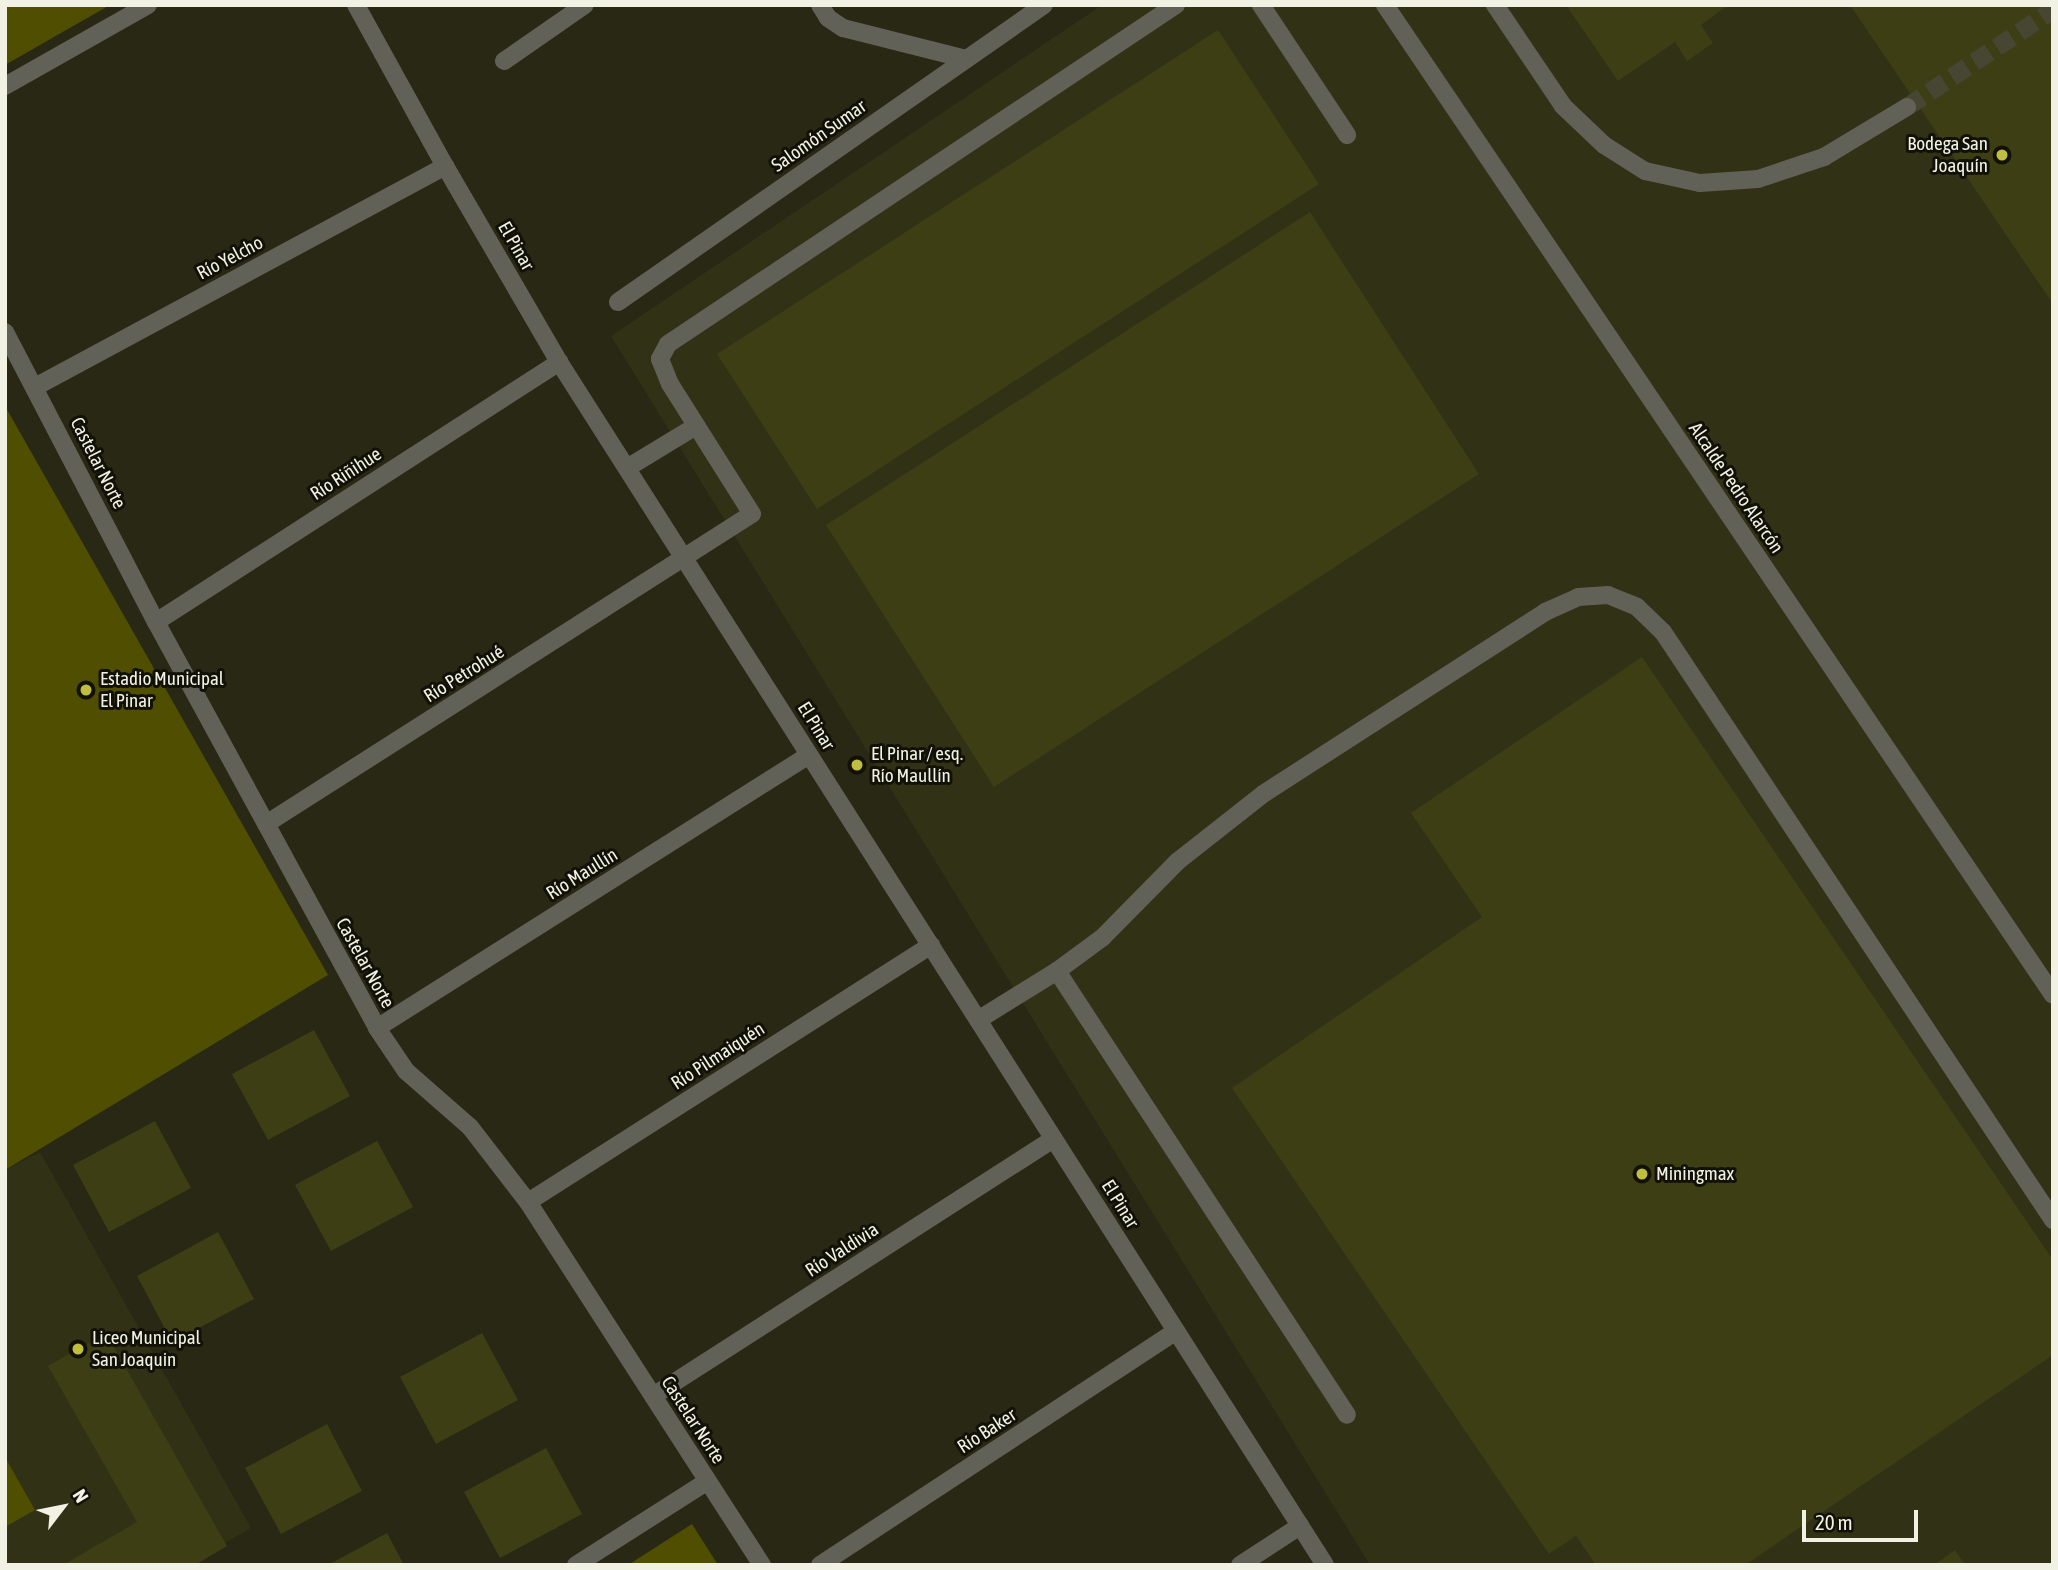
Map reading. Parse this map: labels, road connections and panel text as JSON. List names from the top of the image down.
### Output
{
  "streets": {
    "street": [
      "Salomón Sumar",
      "El Pinar",
      "Río Yelcho",
      "Castelar Norte",
      "Río Riñihue",
      "Alcalde Pedro Alarcón",
      "Río Petrohué",
      "Río Maullín",
      "Río Pilmaiquén",
      "Río Valdivia",
      "Río Baker"
    ]
  },
  "crossings": [
    ["El Pinar", "Río Yelcho"],
    ["El Pinar", "Río Riñihue"],
    ["El Pinar", "Río Petrohué"],
    ["El Pinar", "Río Maullín"],
    ["El Pinar", "Río Pilmaiquén"],
    ["El Pinar", "Río Valdivia"],
    ["El Pinar", "Río Baker"],
    ["Río Yelcho", "Castelar Norte"],
    ["Castelar Norte", "Río Riñihue"],
    ["Castelar Norte", "Río Petrohué"],
    ["Castelar Norte", "Río Maullín"],
    ["Castelar Norte", "Río Pilmaiquén"],
    ["Castelar Norte", "Río Valdivia"]
  ],
  "places": [
    "Bodega San Joaquín",
    "Estadio Municipal El Pinar",
    "El Pinar / esq. Río Maullín",
    "Miningmax",
    "Liceo Municipal San Joaquin"
  ],
  "scale_bar": "20 m",
  "north": "top right"
}
